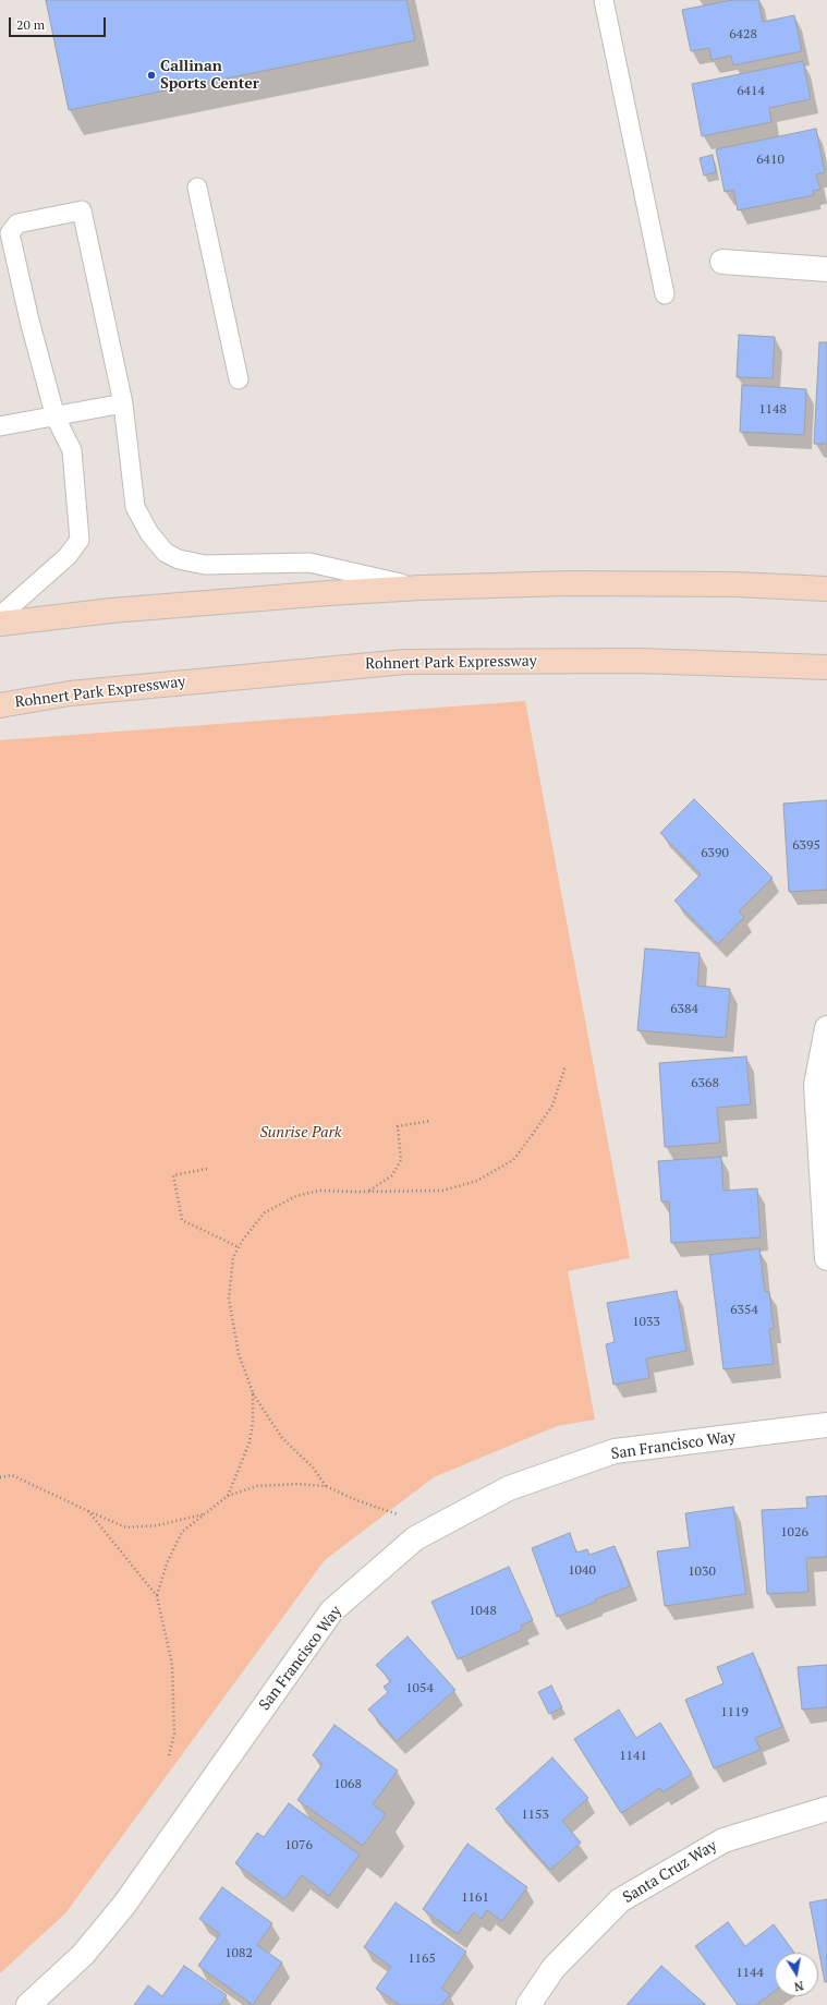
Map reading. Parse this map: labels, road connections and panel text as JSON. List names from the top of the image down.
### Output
{
  "streets": {
    "main road": ["Rohnert Park Expressway"],
    "street": ["San Francisco Way", "Santa Cruz Way"]
  },
  "parks": ["Sunrise Park"],
  "places": ["Callinan Sports Center"],
  "house_numbers": [
    "6428",
    "6414",
    "6410",
    "1148",
    "6395",
    "6390",
    "6384",
    "6368",
    "6354",
    "1033",
    "1026",
    "1040",
    "1030",
    "1048",
    "1054",
    "1119",
    "1141",
    "1068",
    "1153",
    "1076",
    "1161",
    "1082",
    "1165",
    "1144"
  ],
  "scale_bar": "20 m",
  "north": "bottom"
}
